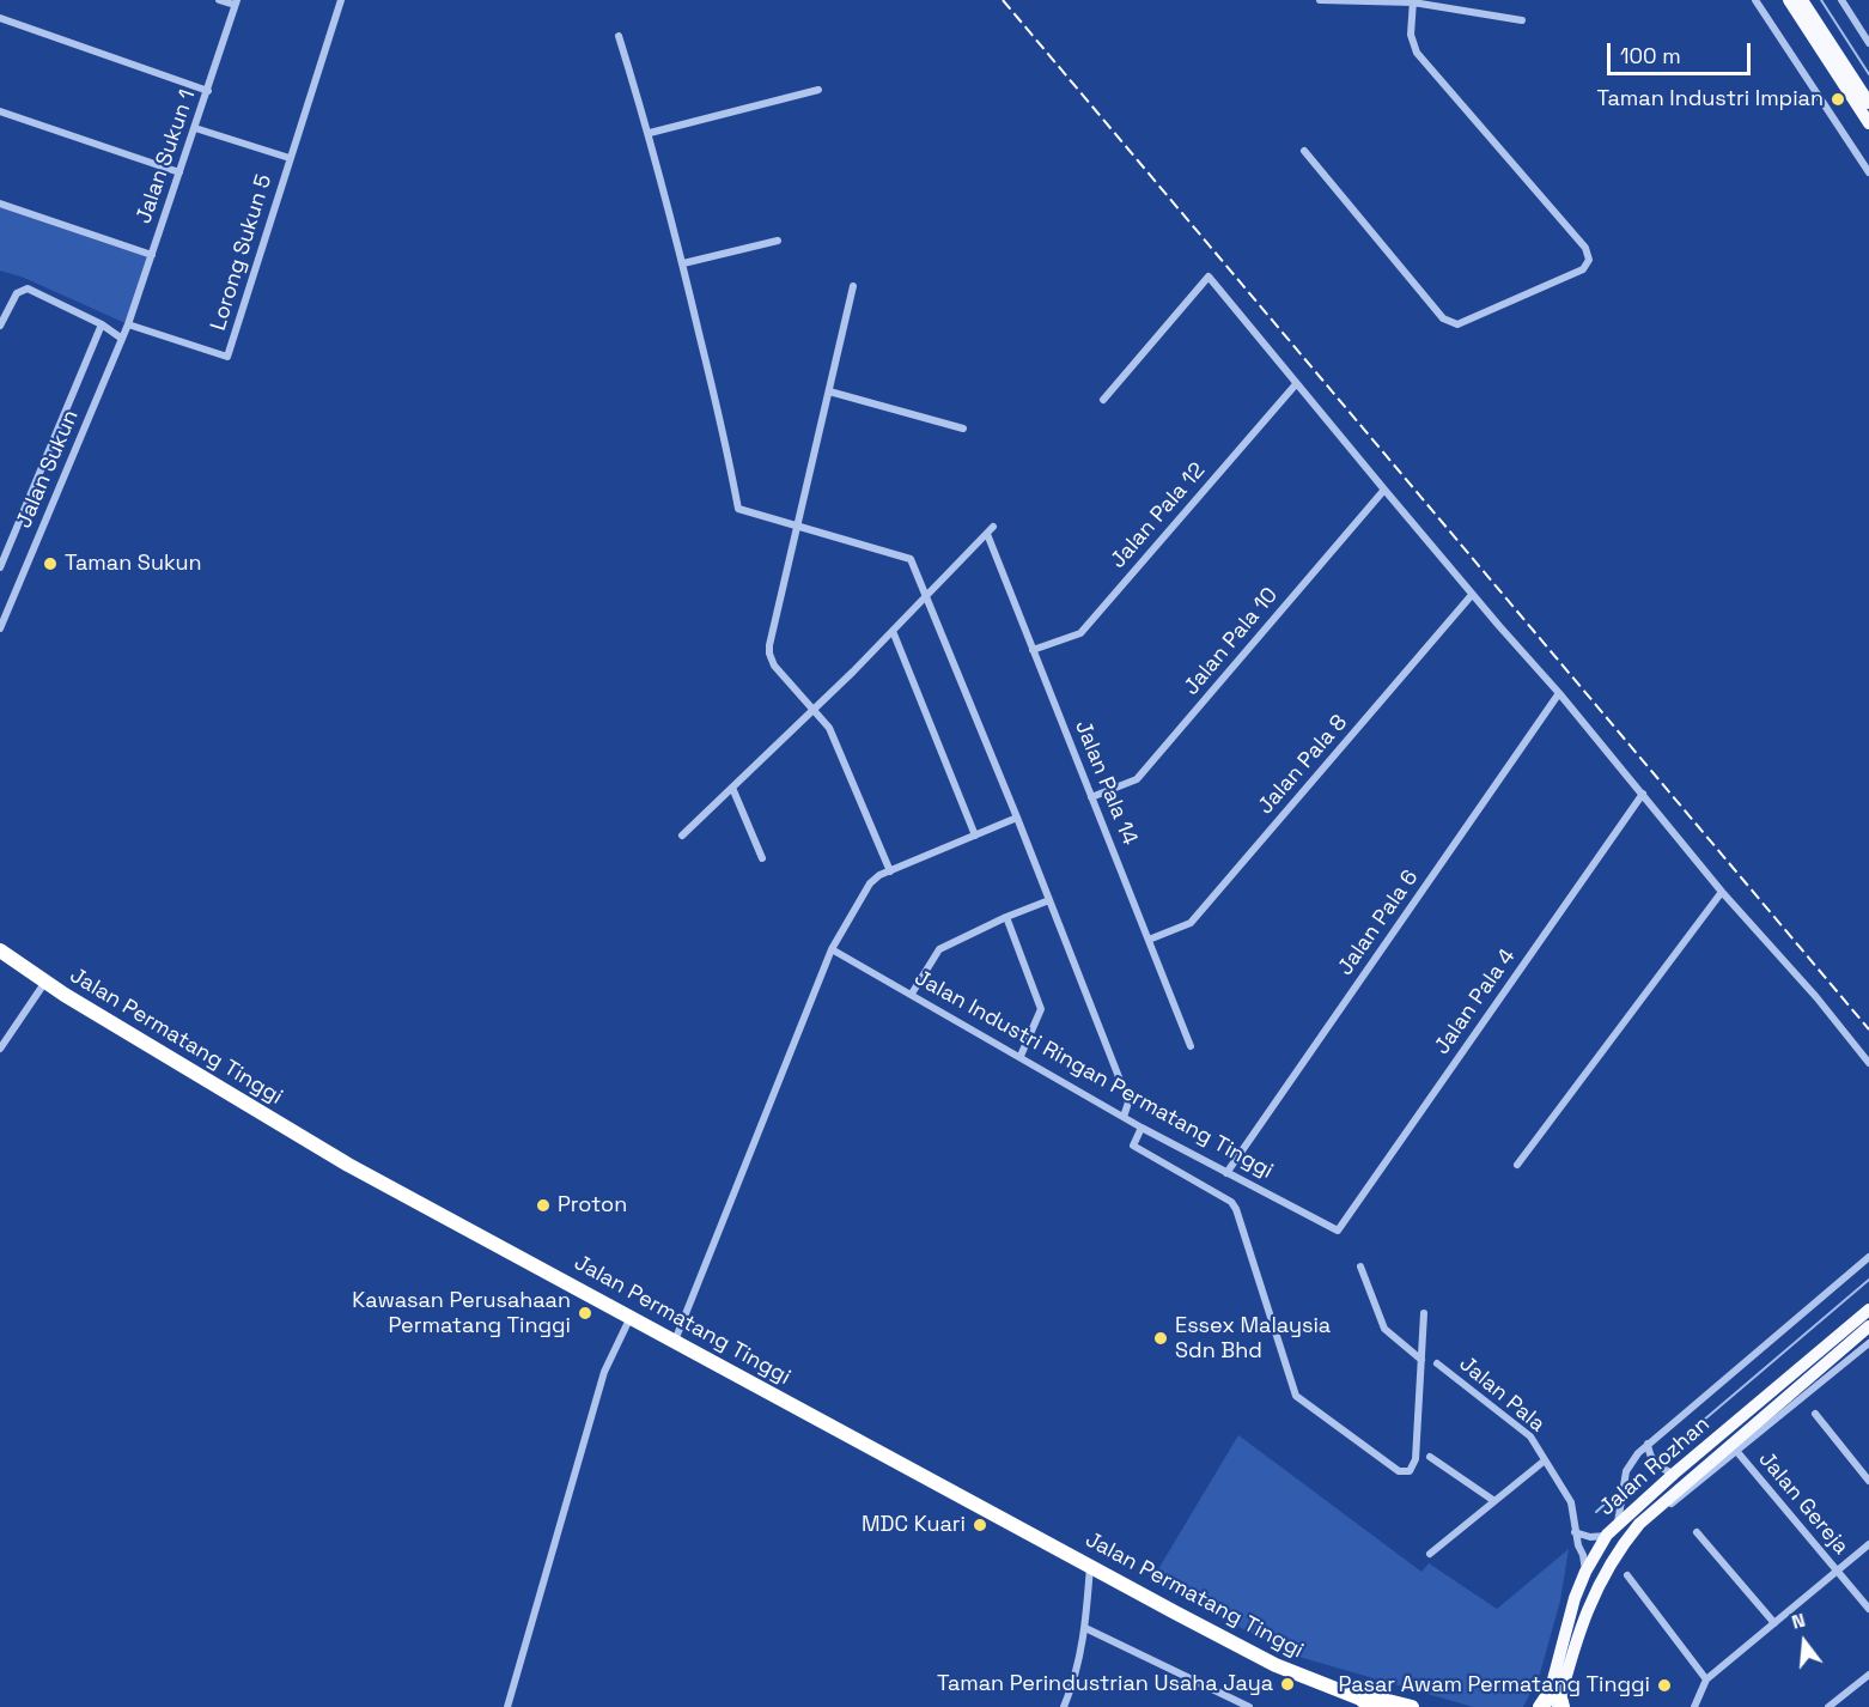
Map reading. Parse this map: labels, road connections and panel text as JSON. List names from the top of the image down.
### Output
{
  "streets": {
    "highway": ["Jalan Permatang Tinggi"],
    "main road": ["Jalan Rozhan"],
    "street": [
      "Jalan Sukun 1",
      "Lorong Sukun 5",
      "Jalan Sukun",
      "Jalan Pala 12",
      "Jalan Pala 10",
      "Jalan Pala 8",
      "Jalan Pala 14",
      "Jalan Pala 6",
      "Jalan Pala 4",
      "Jalan Industri Ringan Permatang Tinggi",
      "Jalan Pala",
      "Jalan Gereja"
    ]
  },
  "crossings": [
    ["Jalan Sukun 1", "Lorong Sukun 5"],
    ["Jalan Sukun 1", "Jalan Sukun"],
    ["Lorong Sukun 5", "Jalan Sukun"],
    ["Jalan Pala 12", "Jalan Pala 14"],
    ["Jalan Pala 10", "Jalan Pala 14"],
    ["Jalan Pala 8", "Jalan Pala 14"],
    ["Jalan Pala 6", "Jalan Industri Ringan Permatang Tinggi"],
    ["Jalan Pala 4", "Jalan Industri Ringan Permatang Tinggi"],
    ["Jalan Pala", "Jalan Rozhan"]
  ],
  "places": [
    "Taman Industri Impian",
    "Taman Sukun",
    "Proton",
    "Kawasan Perusahaan Permatang Tinggi",
    "Essex Malaysia Sdn Bhd",
    "MDC Kuari",
    "Taman Perindustrian Usaha Jaya",
    "Pasar Awam Permatang Tinggi"
  ],
  "scale_bar": "100 m",
  "north": "top"
}
